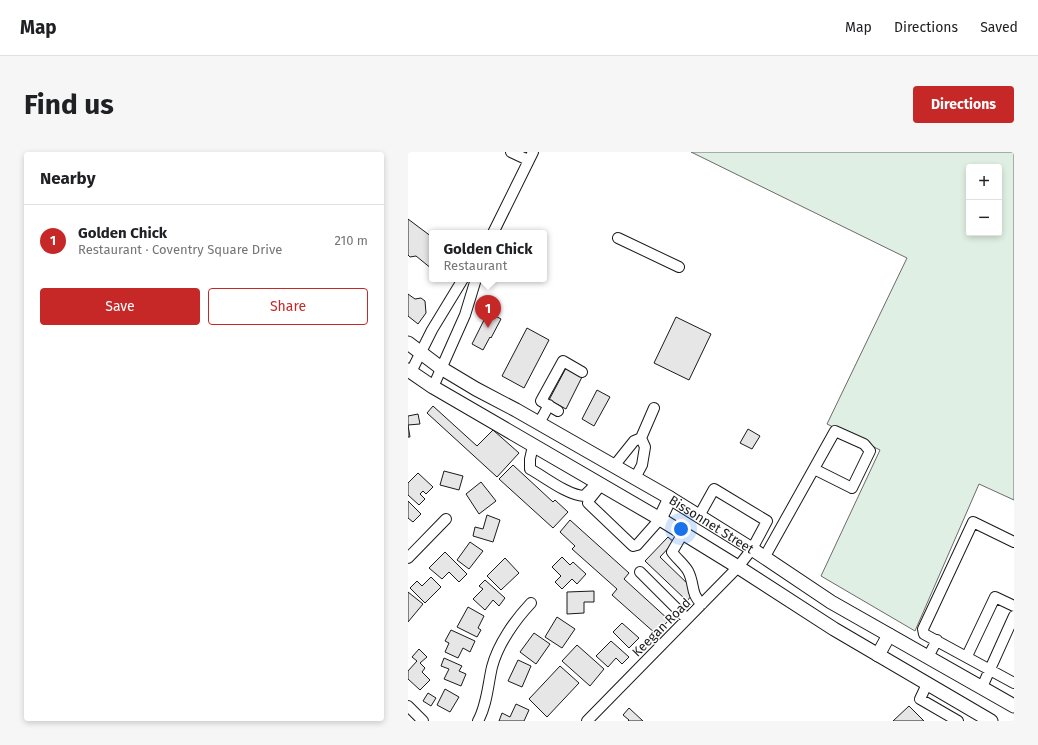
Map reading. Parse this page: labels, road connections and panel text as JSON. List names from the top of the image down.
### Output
{
  "streets": {
    "main road": ["Bissonnet Street"],
    "street": ["Keegan Road"]
  },
  "crossings": [
    ["Bissonnet Street", "Keegan Road"]
  ],
  "page": {
    "header": "Map",
    "nav": ["Map", "Directions", "Saved"],
    "buttons": [
      "Directions",
      ["Save", "Share"]
    ],
    "title": "Find us",
    "heading": "Nearby",
    "map_buttons": ["+", "−"],
    "list": [
      {
        "mark": "1",
        "name": "Golden Chick",
        "note": "Restaurant · Coventry Square Drive",
        "value": "210 m"
      }
    ],
    "popup": ["Golden Chick", "Restaurant"],
    "pins": "1"
  }
}
